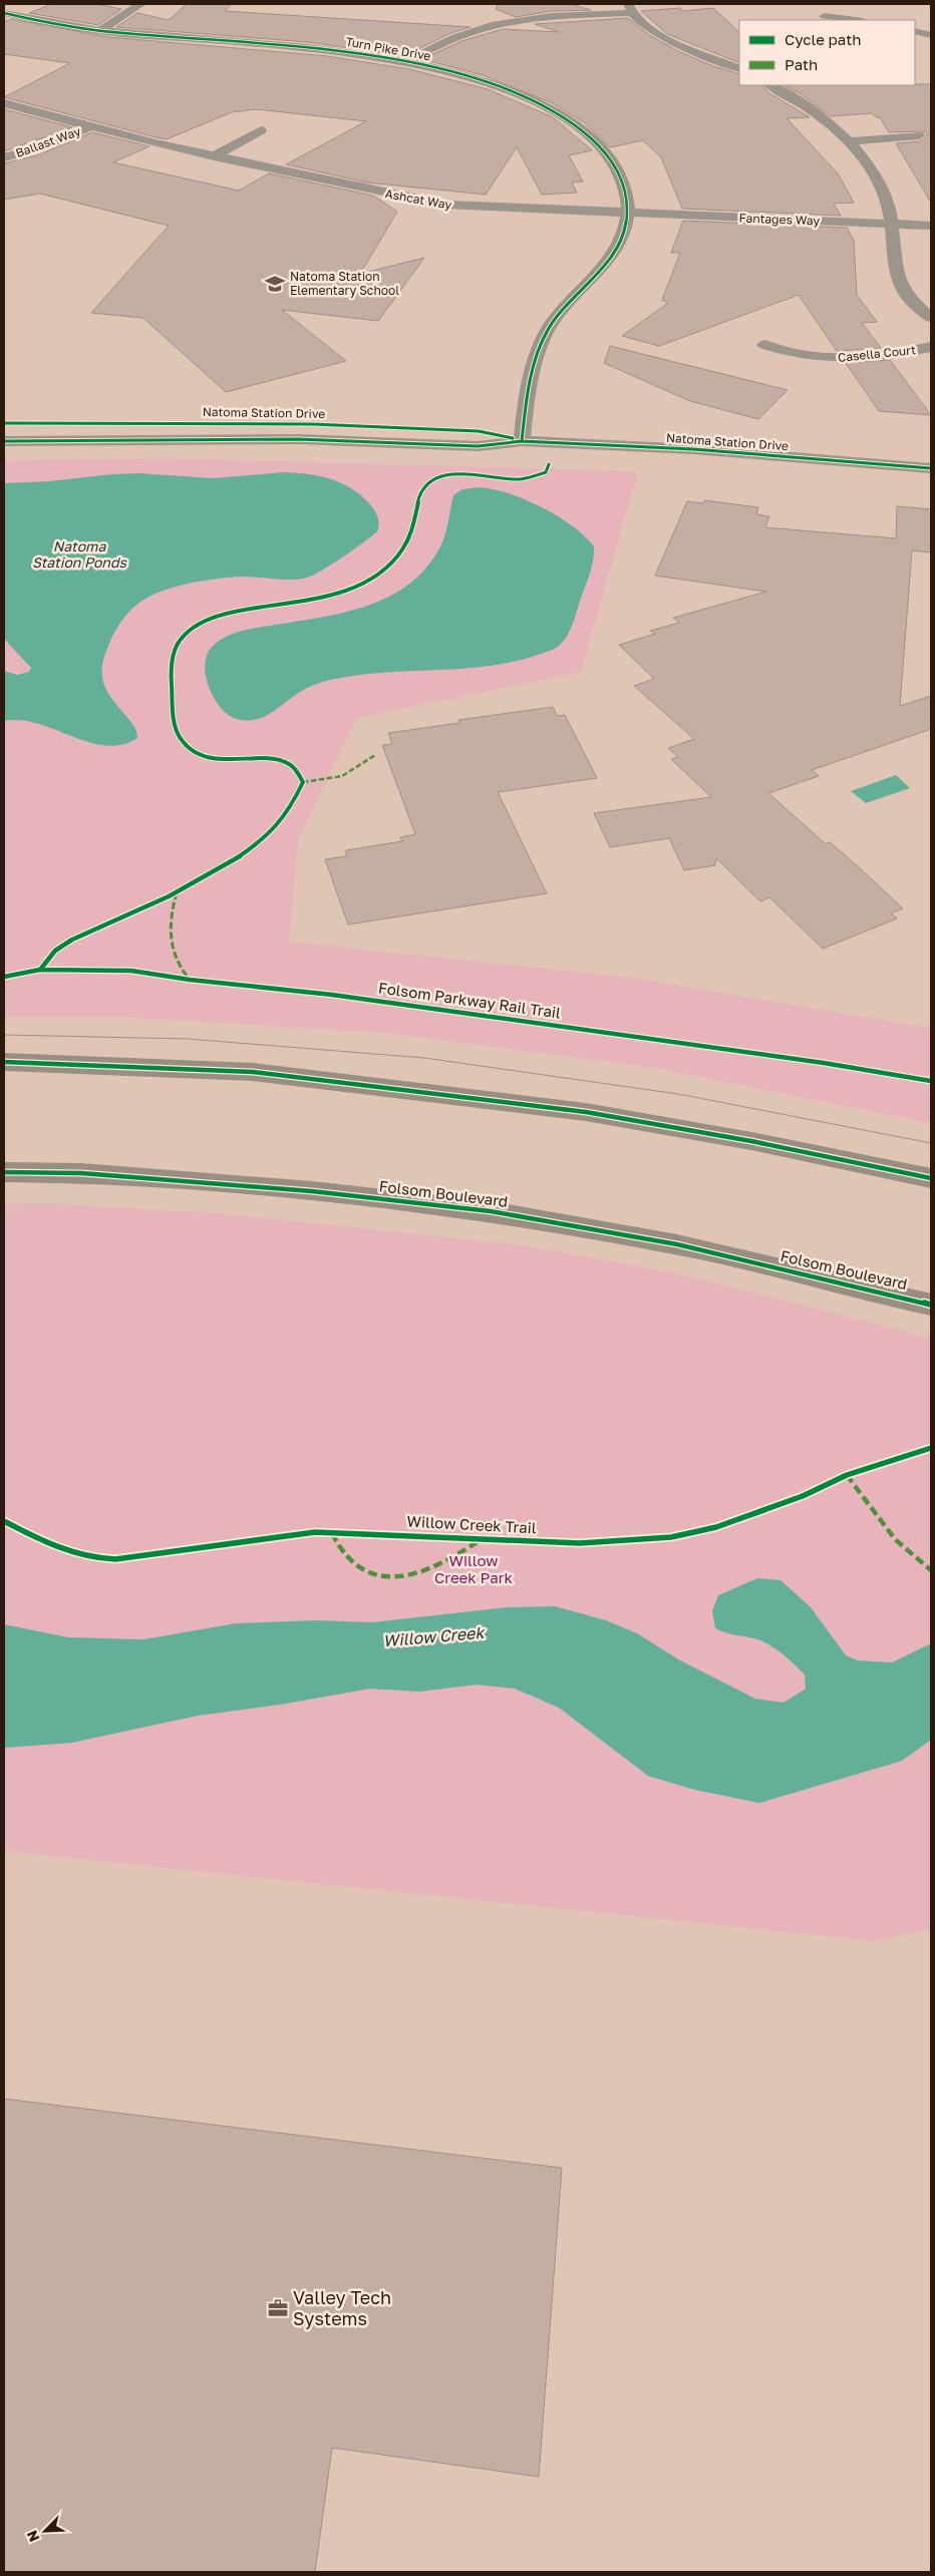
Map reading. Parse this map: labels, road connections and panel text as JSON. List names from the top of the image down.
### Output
{
  "streets": {
    "main road": ["Folsom Boulevard"],
    "street": [
      "Turn Pike Drive",
      "Ballast Way",
      "Ashcat Way",
      "Fantages Way",
      "Casella Court",
      "Natoma Station Drive"
    ],
    "cycle path": ["Folsom Parkway Rail Trail", "Willow Creek Trail"]
  },
  "crossings": [
    ["Turn Pike Drive", "Ashcat Way"],
    ["Turn Pike Drive", "Fantages Way"],
    ["Turn Pike Drive", "Natoma Station Drive"],
    ["Ballast Way", "Ashcat Way"],
    ["Ashcat Way", "Fantages Way"]
  ],
  "water": ["Natoma Station Ponds", "Willow Creek"],
  "parks": ["Willow Creek Park"],
  "places": {
    "school or university": ["Natoma Station Elementary School"],
    "office": ["Valley Tech Systems"]
  },
  "legend": ["Cycle path", "Path"],
  "north": "bottom left"
}
